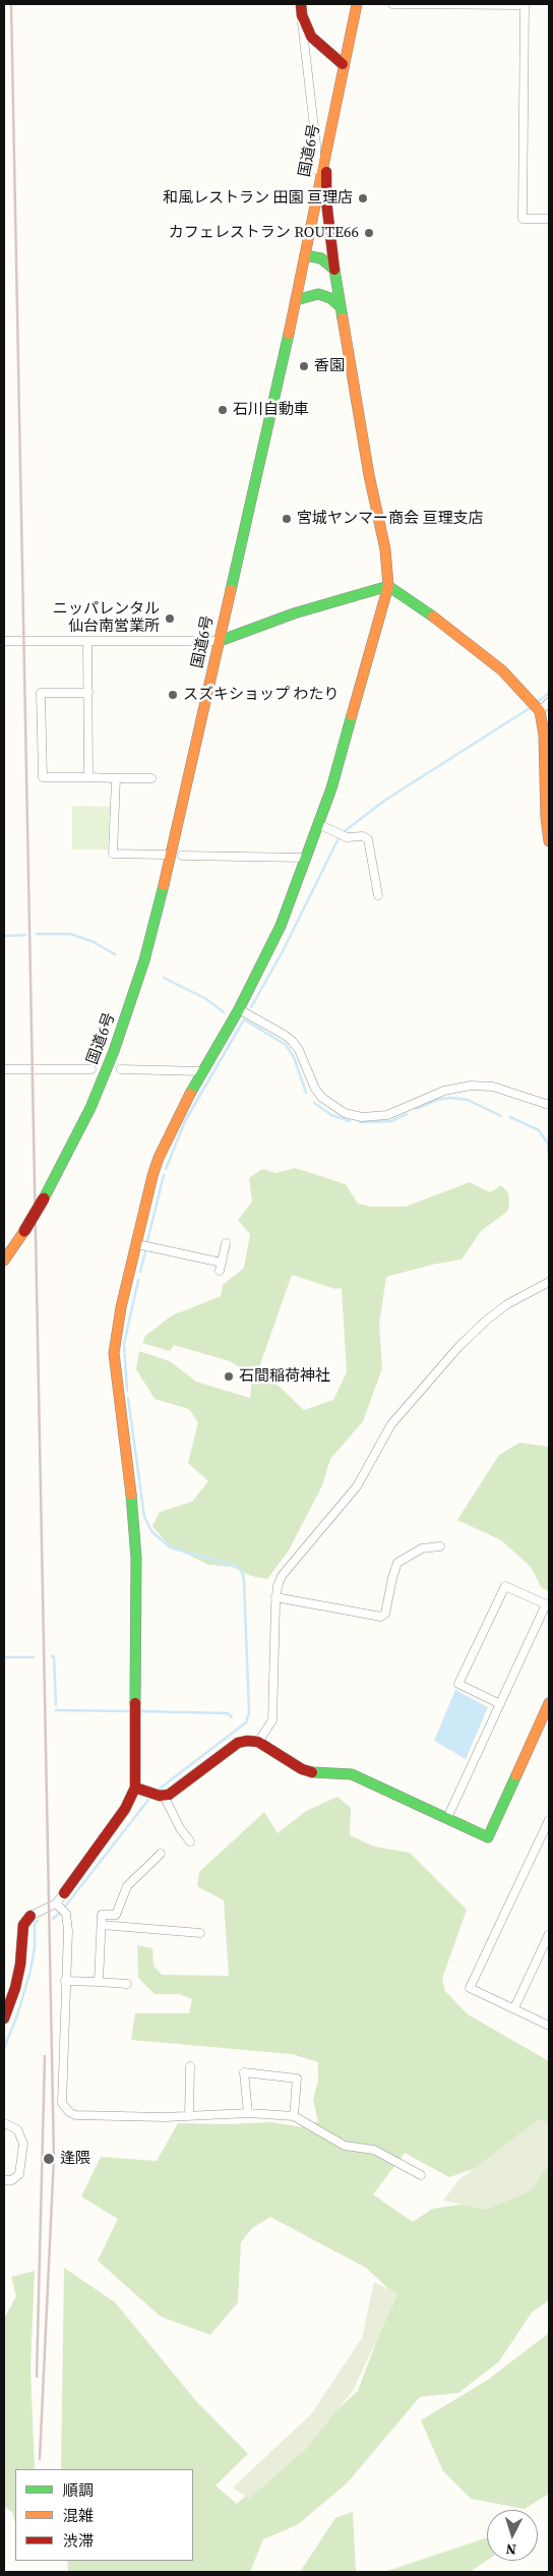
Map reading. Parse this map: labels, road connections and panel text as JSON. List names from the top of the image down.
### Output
{
  "streets": {
    "main road": ["国道6号"]
  },
  "places": [
    "和風レストラン 田園 亘理店",
    "カフェレストラン ROUTE66",
    "香園",
    "石川自動車",
    "宮城ヤンマー商会 亘理支店",
    "ニッパレンタル 仙台南営業所",
    "スズキショップ わたり",
    "石間稲荷神社",
    "逢隈"
  ],
  "legend": ["順調", "混雑", "渋滞"],
  "north": "bottom"
}
